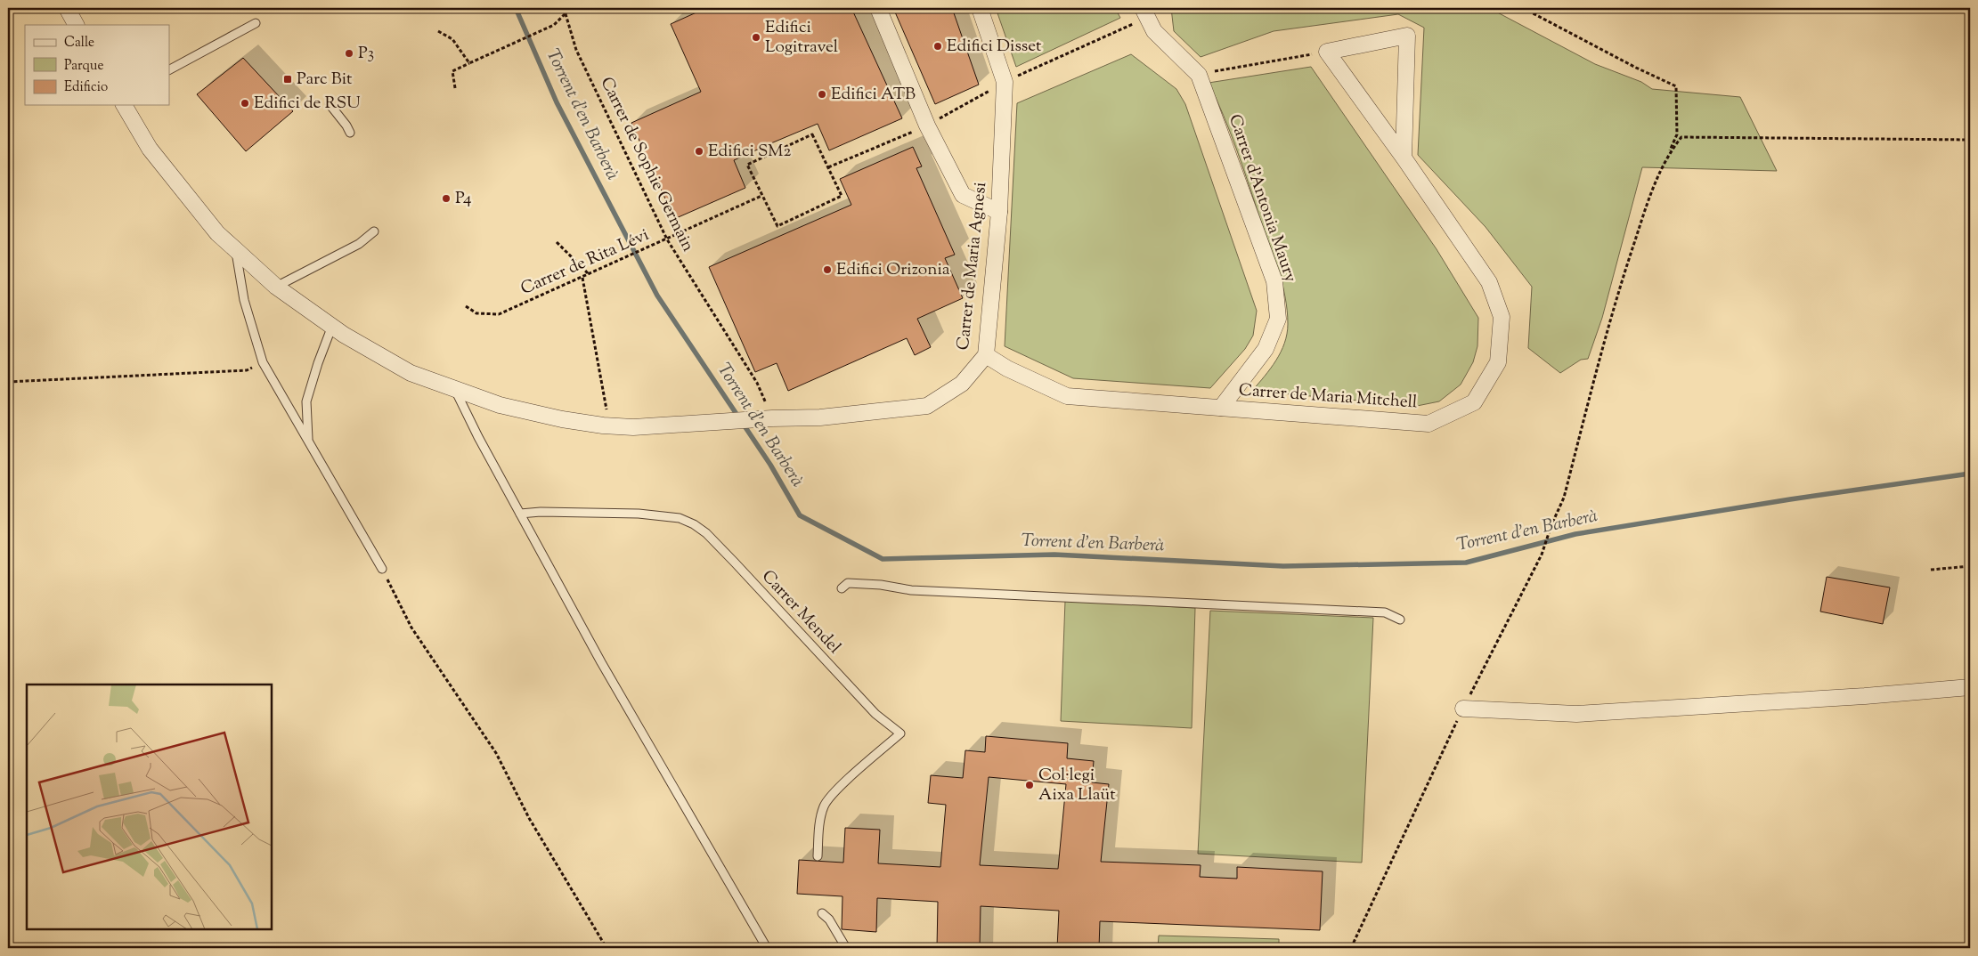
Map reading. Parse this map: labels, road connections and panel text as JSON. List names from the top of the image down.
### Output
{
  "streets": {
    "street": ["Carrer d'Antonia Maury", "Carrer de Maria Agnesi", "Carrer de Maria Mitchell"],
    "lane": ["Carrer Mendel"],
    "path": ["Carrer de Sophie Germain", "Carrer de Rita Lévi"]
  },
  "crossings": [
    ["Carrer de Sophie Germain", "Carrer de Rita Lévi"],
    ["Carrer de Sophie Germain", "Carrer de Maria Agnesi"],
    ["Carrer d'Antonia Maury", "Carrer de Maria Mitchell"],
    ["Carrer de Maria Agnesi", "Carrer de Maria Mitchell"]
  ],
  "water": ["Torrent d'en Barberà"],
  "places": {
    "other": [
      "Edifici Logitravel",
      "Edifici Disset",
      "P3",
      "Edifici ATB",
      "Edifici de RSU",
      "Edifici SM2",
      "P4",
      "Edifici Orizonia",
      "Col·legi Aixa Llaüt"
    ],
    "transit": ["Parc Bit"]
  },
  "legend": ["Calle", "Parque", "Edificio"]
}
